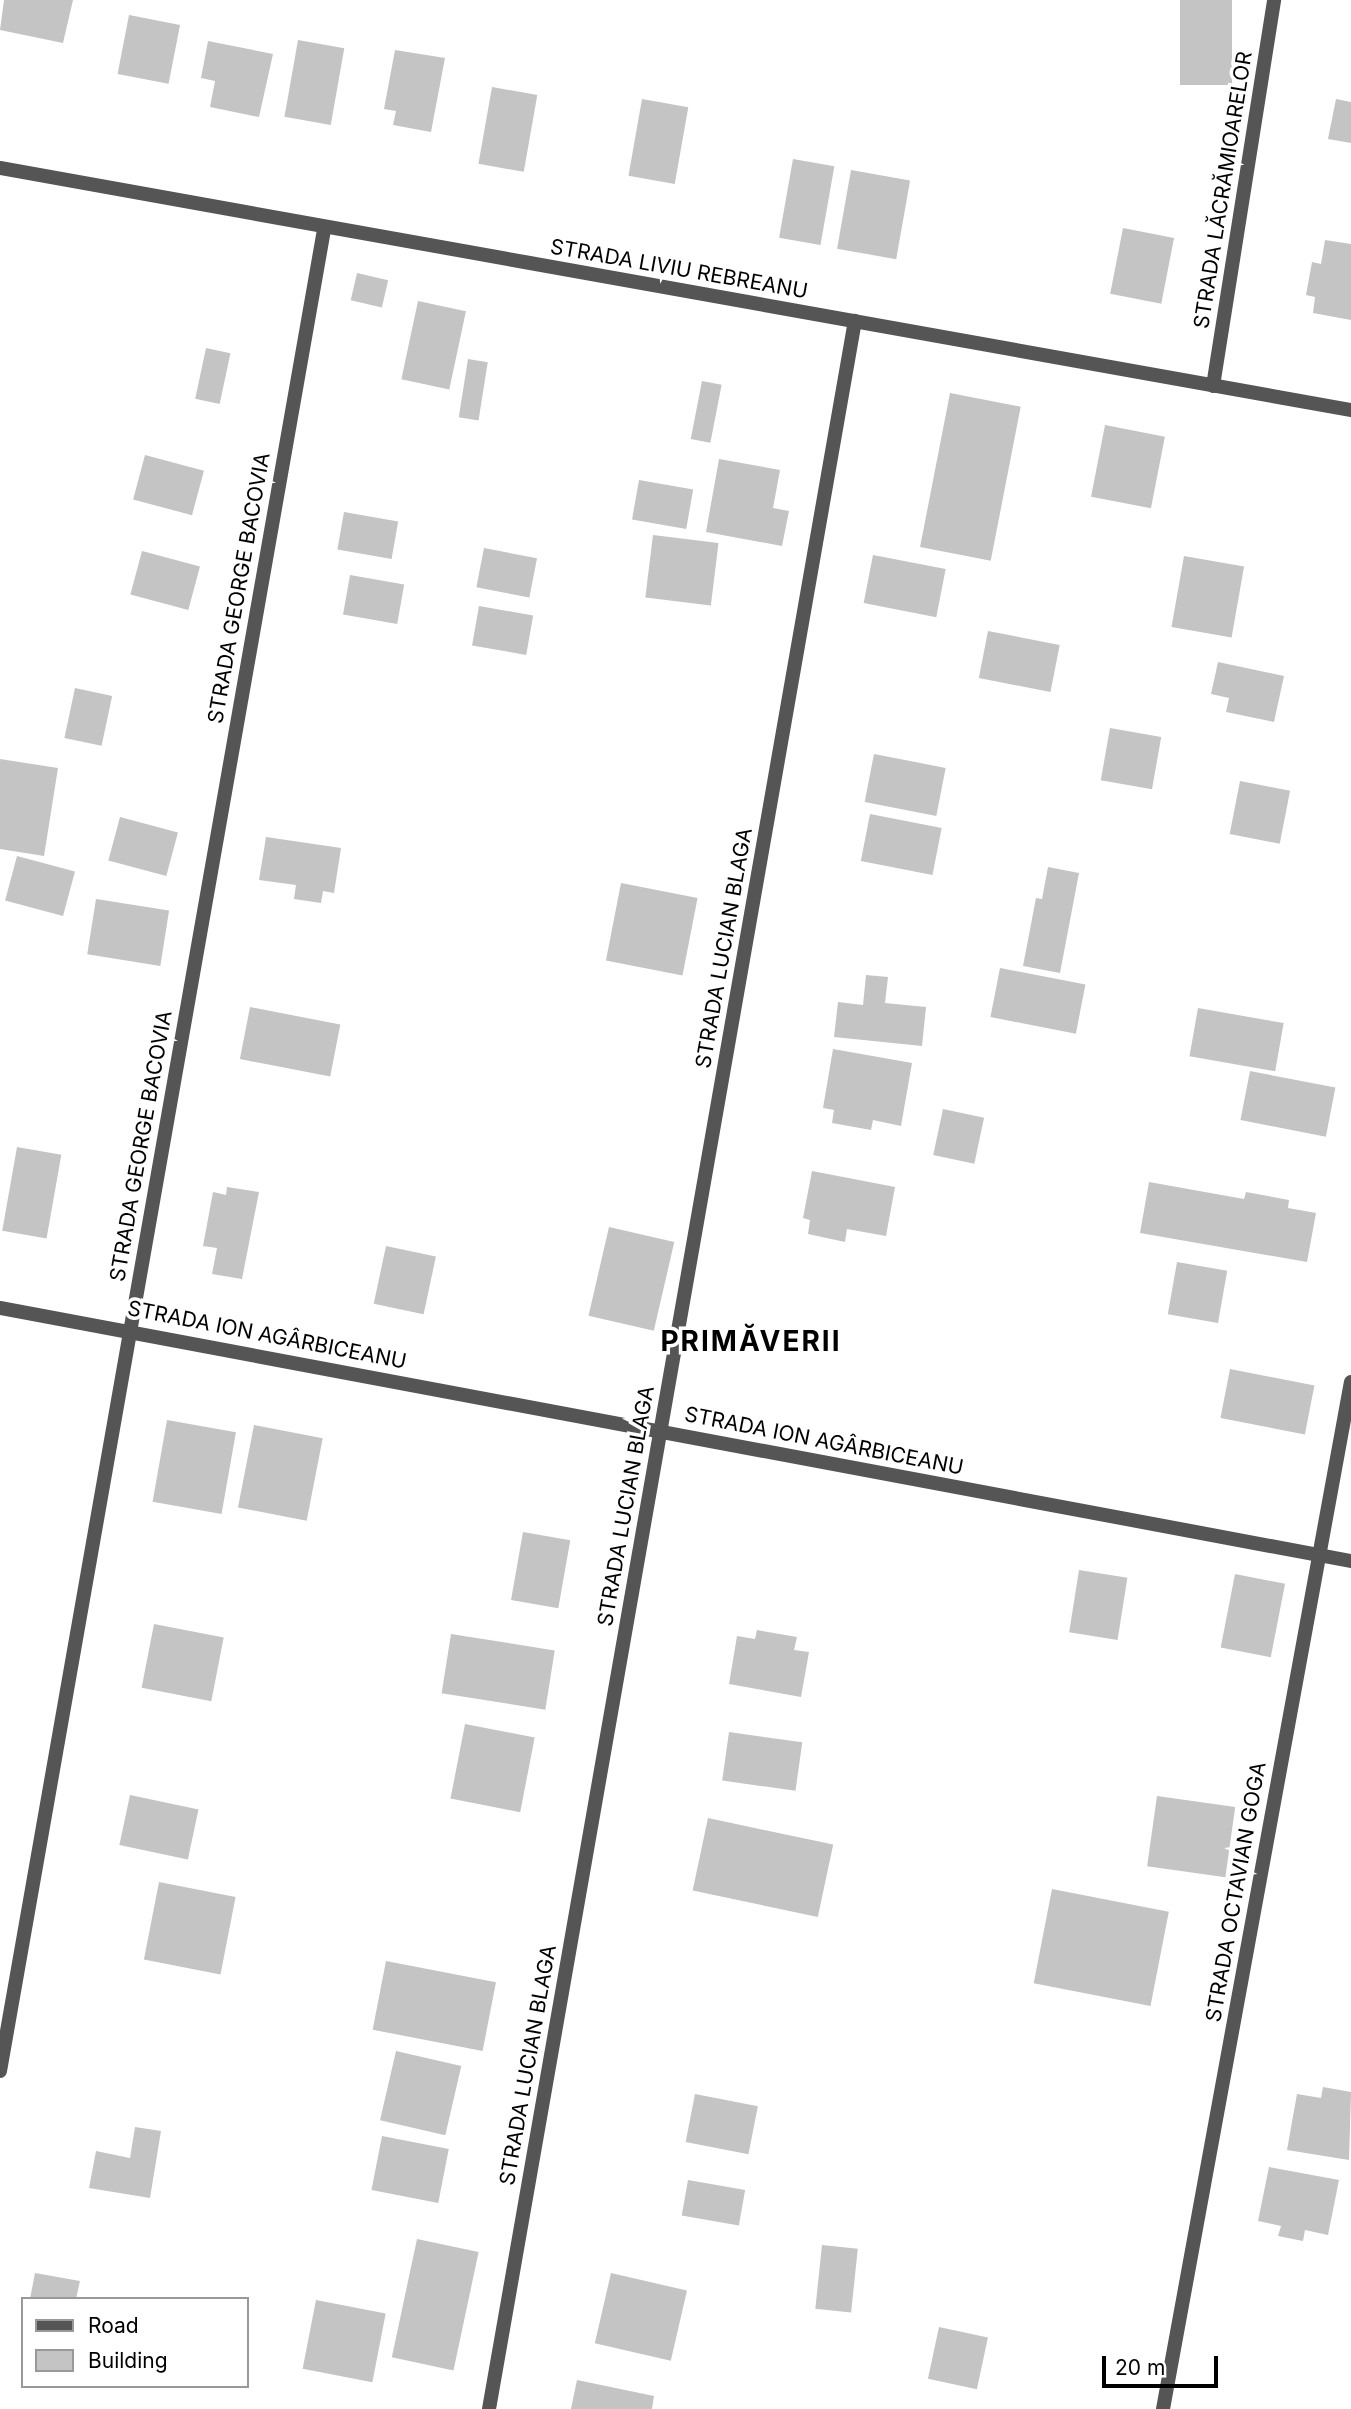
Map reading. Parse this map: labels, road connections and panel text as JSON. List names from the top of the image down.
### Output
{
  "streets": {
    "street": [
      "STRADA LĂCRĂMIOARELOR",
      "STRADA LIVIU REBREANU",
      "STRADA GEORGE BACOVIA",
      "STRADA LUCIAN BLAGA",
      "STRADA ION AGÂRBICEANU",
      "STRADA OCTAVIAN GOGA"
    ]
  },
  "crossings": [
    ["STRADA LĂCRĂMIOARELOR", "STRADA LIVIU REBREANU"],
    ["STRADA LIVIU REBREANU", "STRADA GEORGE BACOVIA"],
    ["STRADA LIVIU REBREANU", "STRADA LUCIAN BLAGA"],
    ["STRADA GEORGE BACOVIA", "STRADA ION AGÂRBICEANU"],
    ["STRADA LUCIAN BLAGA", "STRADA ION AGÂRBICEANU"],
    ["STRADA ION AGÂRBICEANU", "STRADA OCTAVIAN GOGA"]
  ],
  "districts": ["PRIMĂVERII"],
  "legend": ["Road", "Building"],
  "scale_bar": "20 m"
}
